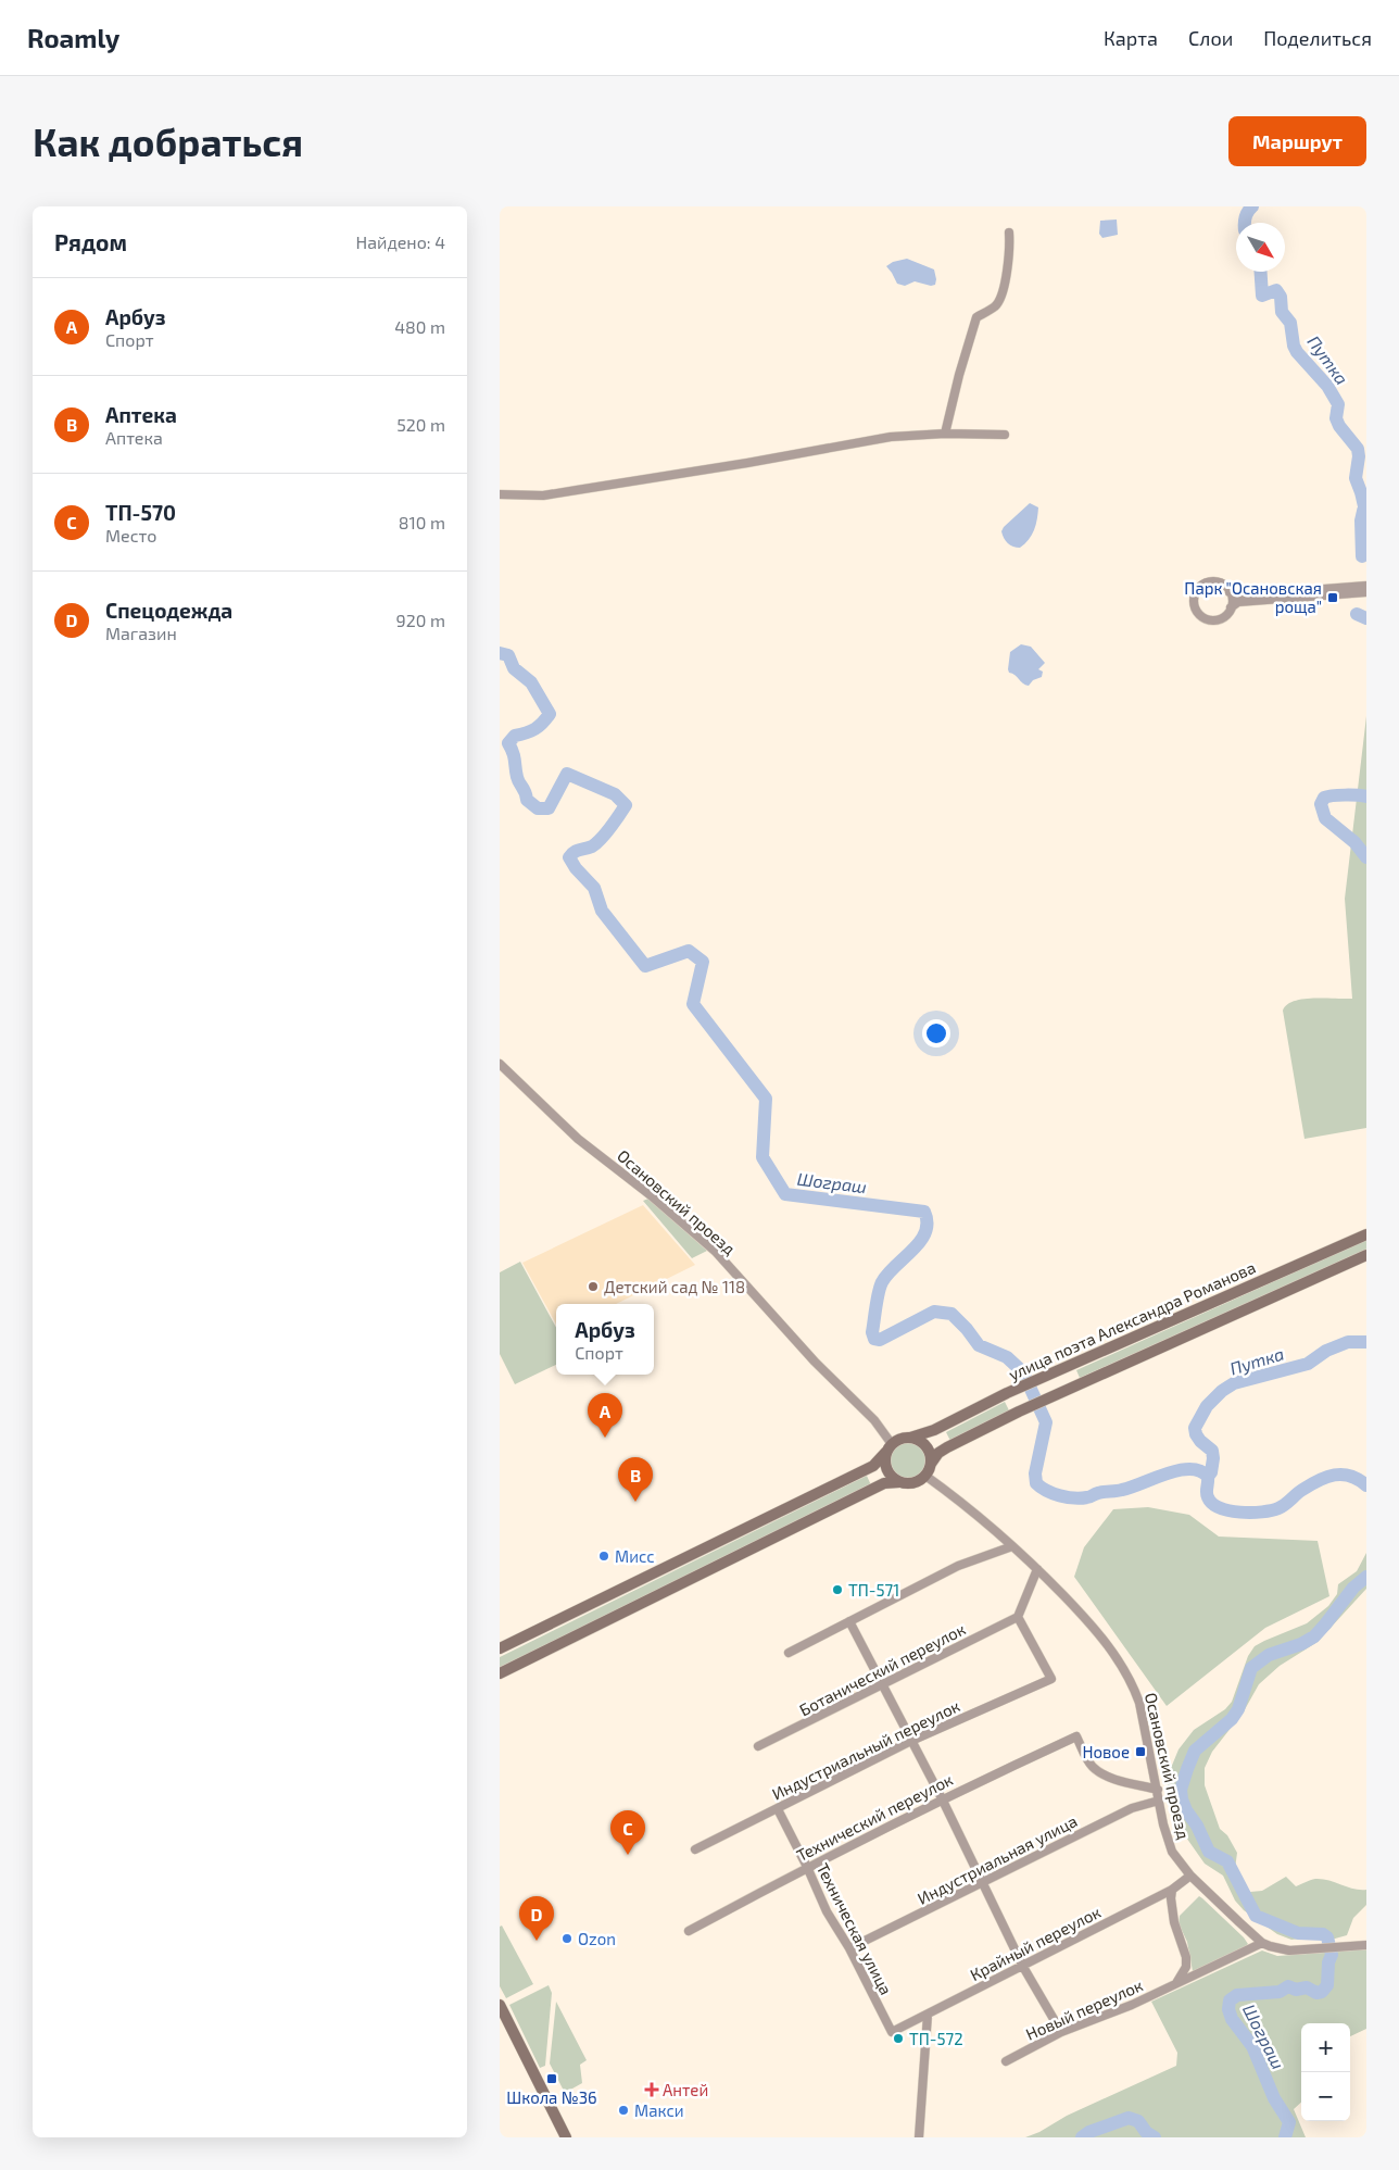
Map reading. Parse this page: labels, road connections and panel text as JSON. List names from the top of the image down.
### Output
{
  "streets": {
    "main road": ["улица поэта Александра Романова"],
    "street": [
      "Осановский проезд",
      "Ботанический переулок",
      "Индустриальный переулок",
      "Технический переулок",
      "Индустриальная улица",
      "Техническая улица",
      "Крайный переулок",
      "Новый переулок"
    ]
  },
  "crossings": [
    ["Осановский проезд", "улица поэта Александра Романова"],
    ["Осановский проезд", "Технический переулок"],
    ["Осановский проезд", "Индустриальная улица"],
    ["Осановский проезд", "Крайный переулок"],
    ["Осановский проезд", "Новый переулок"],
    ["Ботанический переулок", "Индустриальный переулок"],
    ["Индустриальный переулок", "Техническая улица"],
    ["Технический переулок", "Техническая улица"],
    ["Индустриальная улица", "Техническая улица"],
    ["Техническая улица", "Крайный переулок"]
  ],
  "water": ["Путка", "Шограш"],
  "places": {
    "transit": ["Парк \"Осановская роща\"", "Новое", "Школа №36"],
    "other": [
      "Детский сад № 118",
      "Мисс",
      "ТП-571",
      "Ozon",
      "ТП-572",
      "Макси"
    ],
    "health": ["Антей"]
  },
  "north": "bottom right",
  "page": {
    "header": "Roamly",
    "nav": ["Карта", "Слои", "Поделиться"],
    "buttons": "Маршрут",
    "title": "Как добраться",
    "heading": ["Рядом", "Найдено: 4"],
    "list": [
      {
        "mark": "A",
        "name": "Арбуз",
        "note": "Спорт",
        "value": "480 m"
      },
      {
        "mark": "B",
        "name": "Аптека",
        "note": "Аптека",
        "value": "520 m"
      },
      {
        "mark": "C",
        "name": "ТП-570",
        "note": "Место",
        "value": "810 m"
      },
      {
        "mark": "D",
        "name": "Спецодежда",
        "note": "Магазин",
        "value": "920 m"
      }
    ],
    "popup": ["Арбуз", "Спорт"],
    "pins": [
      "A",
      "B",
      "C",
      "D"
    ],
    "map_buttons": ["+", "−"]
  }
}
